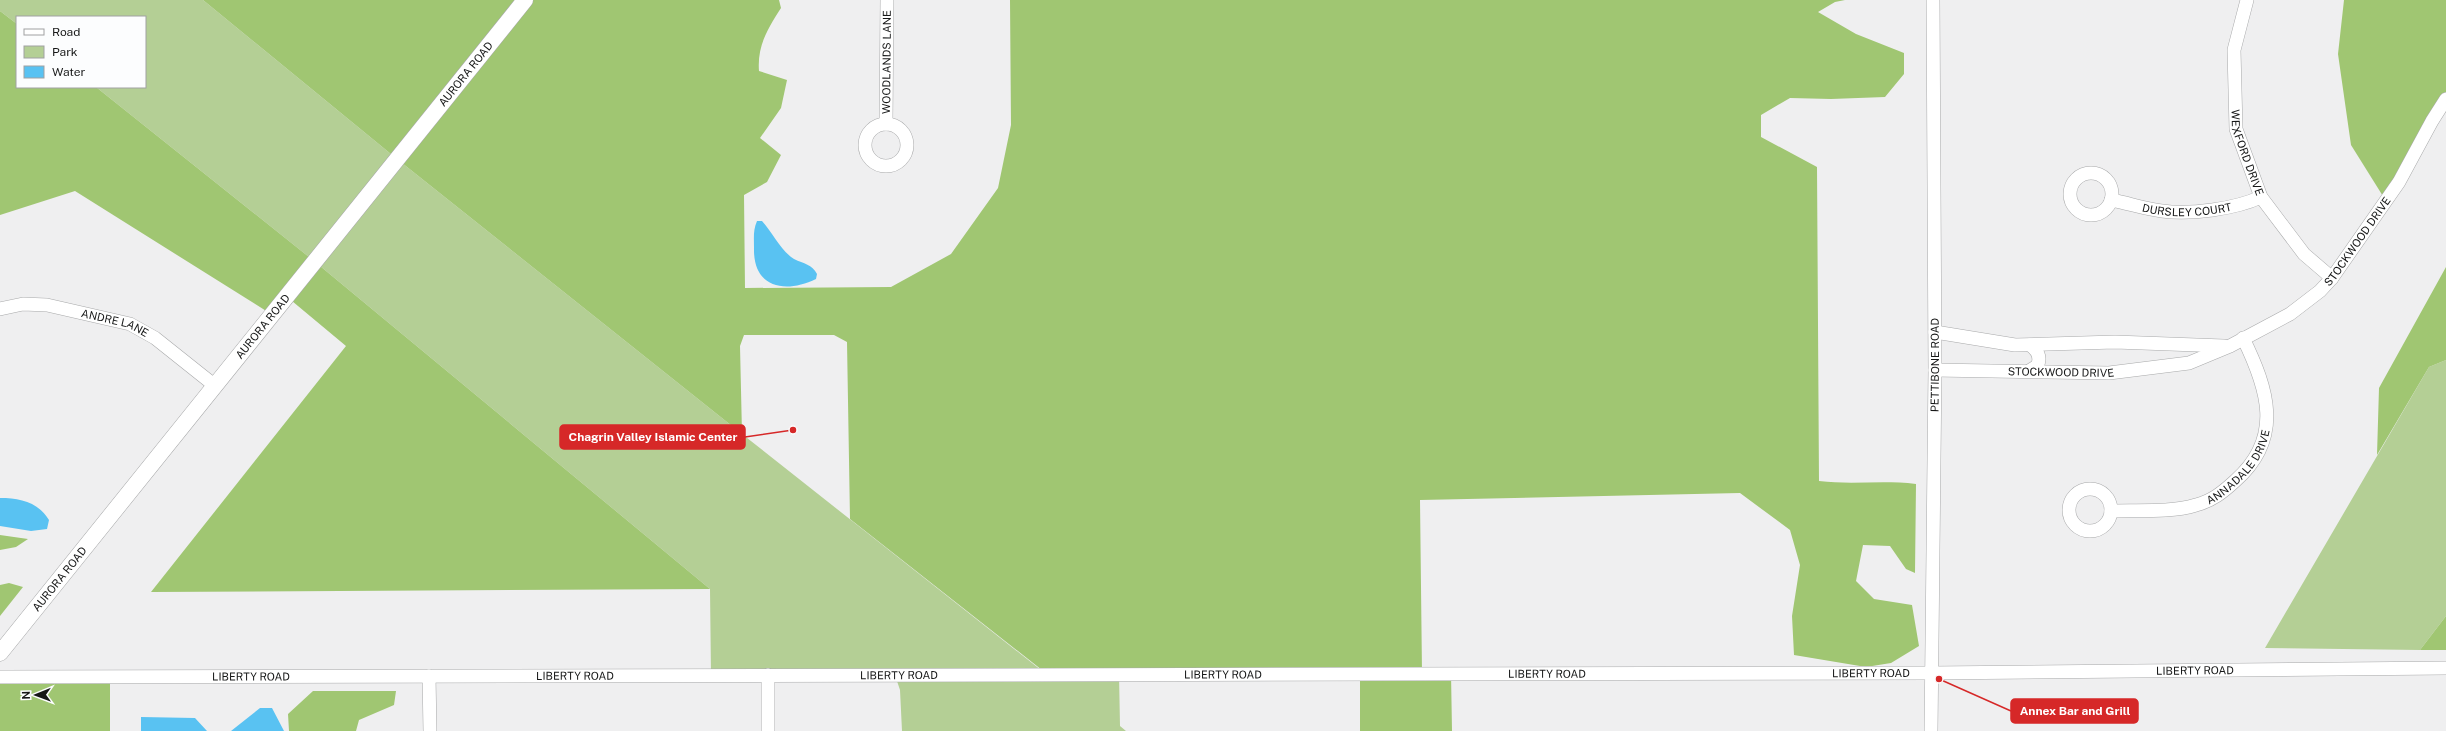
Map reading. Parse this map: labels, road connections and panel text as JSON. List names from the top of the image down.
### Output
{
  "streets": {
    "main road": ["AURORA ROAD"],
    "street": [
      "WOODLANDS LANE",
      "WEXFORD DRIVE",
      "DURSLEY COURT",
      "STOCKWOOD DRIVE",
      "ANDRE LANE",
      "PETTIBONE ROAD",
      "ANNADALE DRIVE",
      "LIBERTY ROAD"
    ]
  },
  "crossings": [
    ["AURORA ROAD", "ANDRE LANE"],
    ["WEXFORD DRIVE", "DURSLEY COURT"],
    ["WEXFORD DRIVE", "STOCKWOOD DRIVE"],
    ["STOCKWOOD DRIVE", "PETTIBONE ROAD"],
    ["STOCKWOOD DRIVE", "ANNADALE DRIVE"],
    ["PETTIBONE ROAD", "LIBERTY ROAD"]
  ],
  "places": ["Chagrin Valley Islamic Center", "Annex Bar and Grill"],
  "legend": ["Road", "Park", "Water"],
  "north": "left"
}
